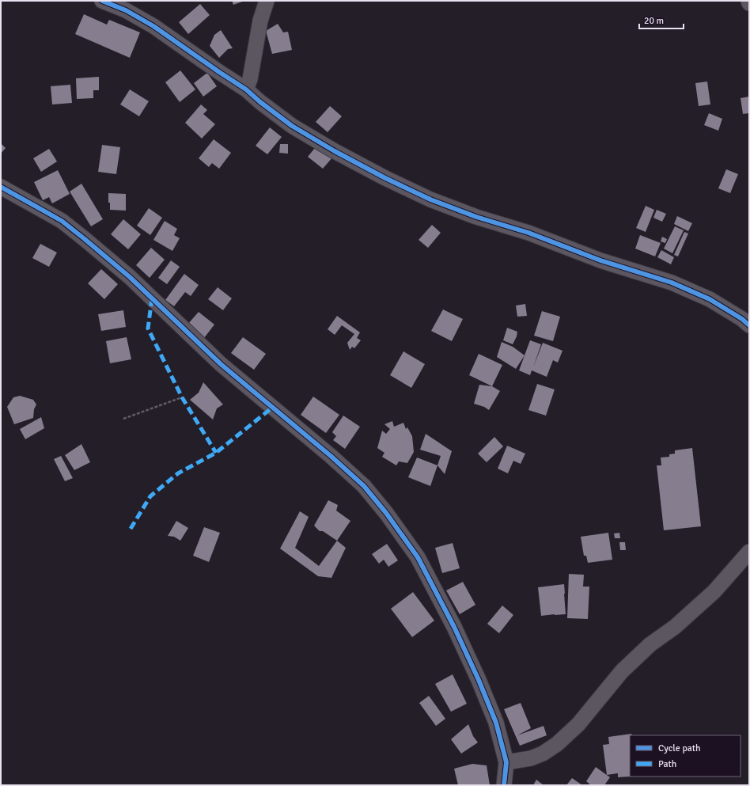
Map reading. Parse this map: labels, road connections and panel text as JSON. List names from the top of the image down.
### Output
{
  "legend": ["Cycle path", "Path"],
  "scale_bar": "20 m"
}
